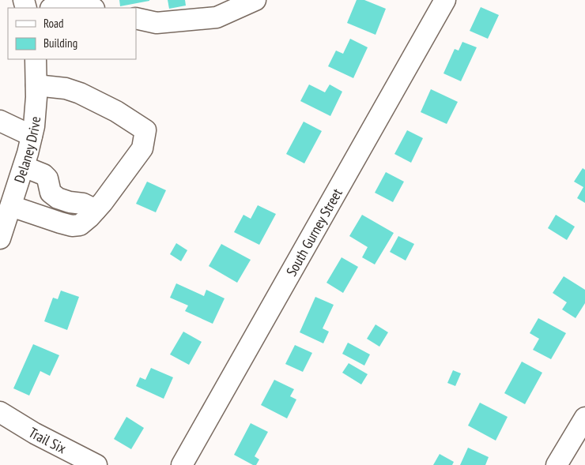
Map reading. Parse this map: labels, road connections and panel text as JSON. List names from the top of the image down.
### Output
{
  "streets": {
    "street": ["Delaney Drive", "South Gurney Street", "Trail Six"]
  },
  "legend": ["Road", "Building"]
}
